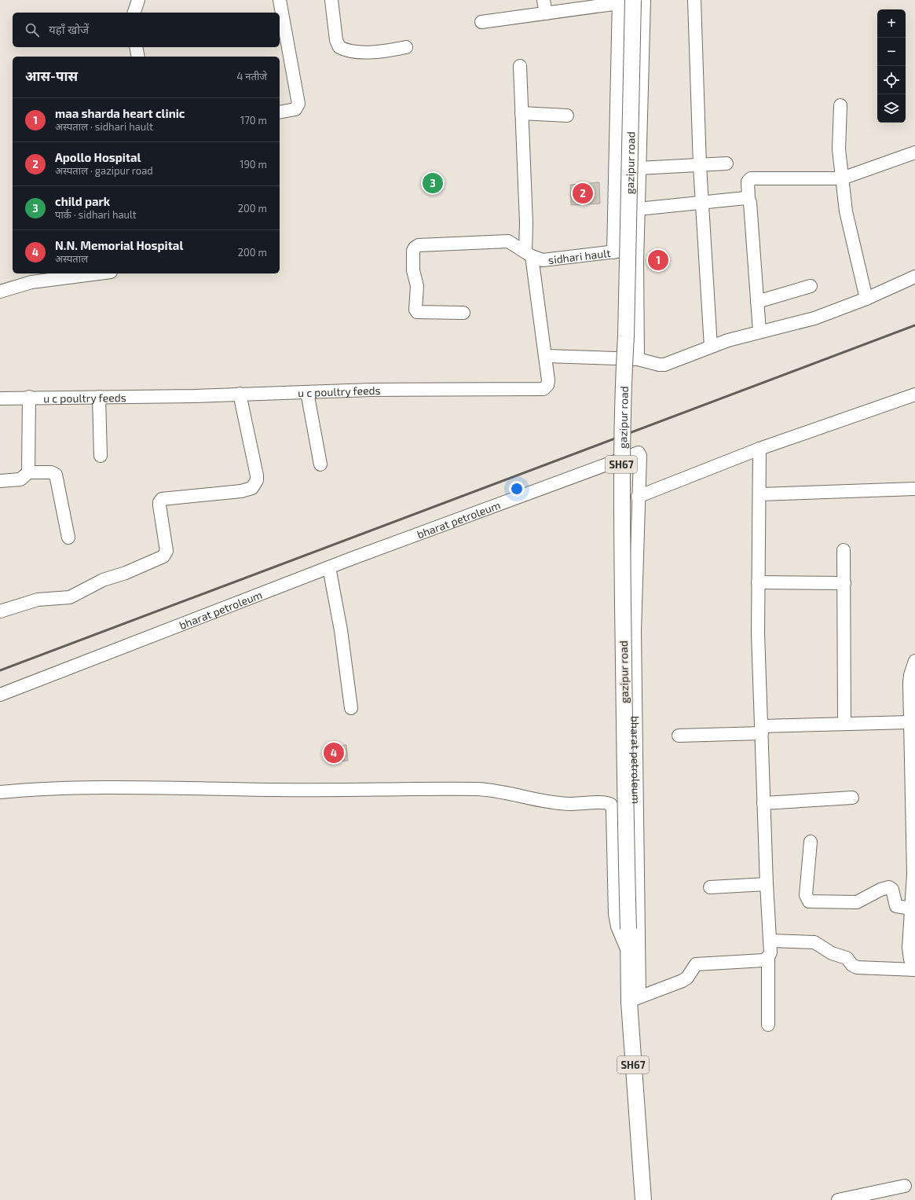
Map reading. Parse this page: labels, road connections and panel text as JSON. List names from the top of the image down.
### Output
{
  "streets": {
    "main road": ["gazipur road", "SH67"],
    "street": ["sidhari hault", "u c poultry feeds", "bharat petroleum"]
  },
  "crossings": [
    ["gazipur road", "SH67"],
    ["sidhari hault", "u c poultry feeds"],
    ["SH67", "bharat petroleum"]
  ],
  "page": {
    "map_buttons": ["+", "−"],
    "search": "यहाँ खोजें",
    "heading": ["आस-पास", "4 नतीजे"],
    "list": [
      {
        "mark": "1",
        "name": "maa sharda heart clinic",
        "note": "अस्पताल · sidhari hault",
        "value": "170 m"
      },
      {
        "mark": "2",
        "name": "Apollo Hospital",
        "note": "अस्पताल · gazipur road",
        "value": "190 m"
      },
      {
        "mark": "3",
        "name": "child park",
        "note": "पार्क · sidhari hault",
        "value": "200 m"
      },
      {
        "mark": "4",
        "name": "N.N. Memorial Hospital",
        "note": "अस्पताल",
        "value": "200 m"
      }
    ],
    "pins": [
      "3",
      "2",
      "1",
      "4"
    ]
  }
}
